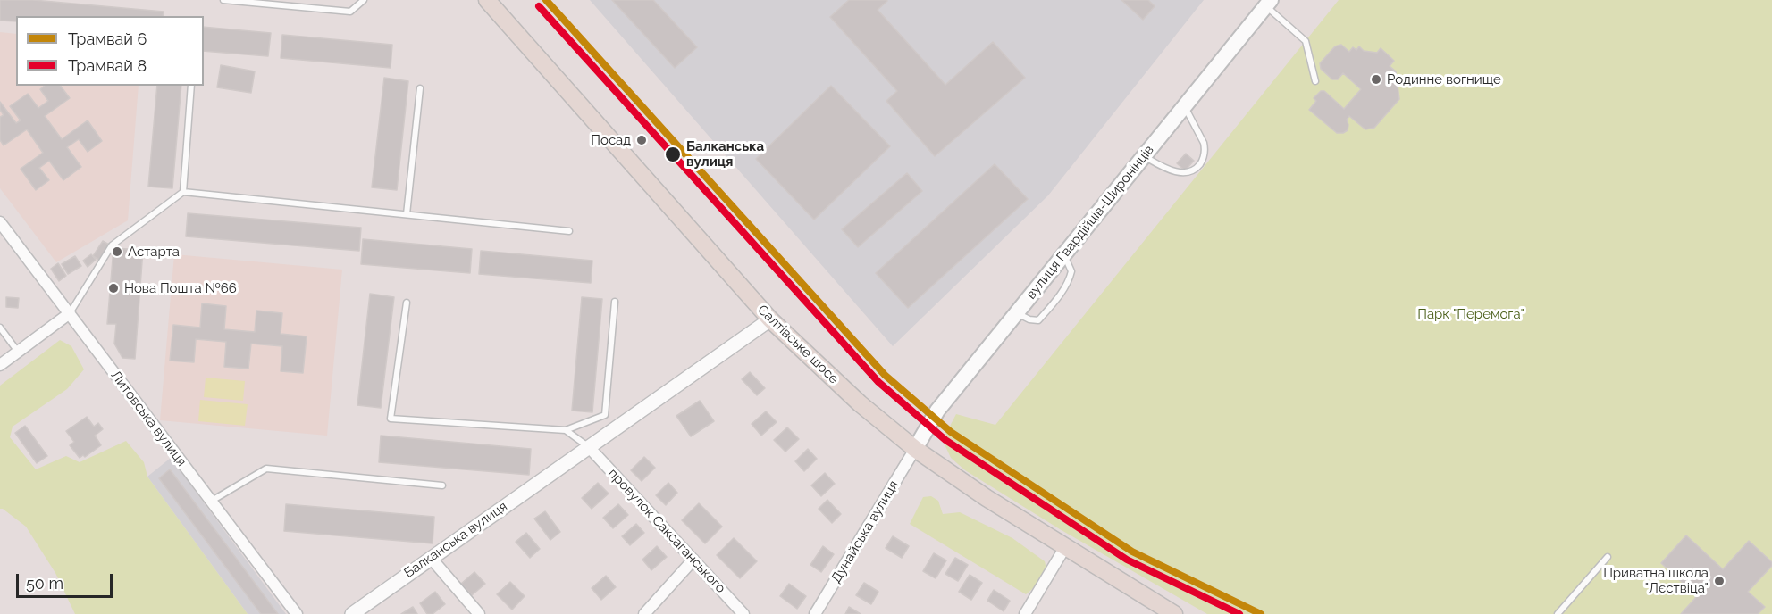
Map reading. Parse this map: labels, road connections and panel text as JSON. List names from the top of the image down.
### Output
{
  "streets": {
    "main road": ["вулиця Гвардійців-Широнінців", "Салтівське шосе"],
    "street": [
      "Литовська вулиця",
      "провулок Саксаганського",
      "Дунайська вулиця",
      "Балканська вулиця"
    ]
  },
  "crossings": [
    ["вулиця Гвардійців-Широнінців", "Салтівське шосе"],
    ["вулиця Гвардійців-Широнінців", "Дунайська вулиця"],
    ["Салтівське шосе", "Дунайська вулиця"],
    ["Салтівське шосе", "Балканська вулиця"],
    ["провулок Саксаганського", "Балканська вулиця"]
  ],
  "parks": ["Парк \"Перемога\""],
  "places": [
    "Родинне вогнище",
    "Посад",
    "Балканська вулиця",
    "Астарта",
    "Нова Пошта №66",
    "Приватна школа \"Лєствіца\""
  ],
  "lines": ["tram line 6", "tram line 8"],
  "legend": ["Трамвай 6", "Трамвай 8"],
  "scale_bar": "50 m"
}
